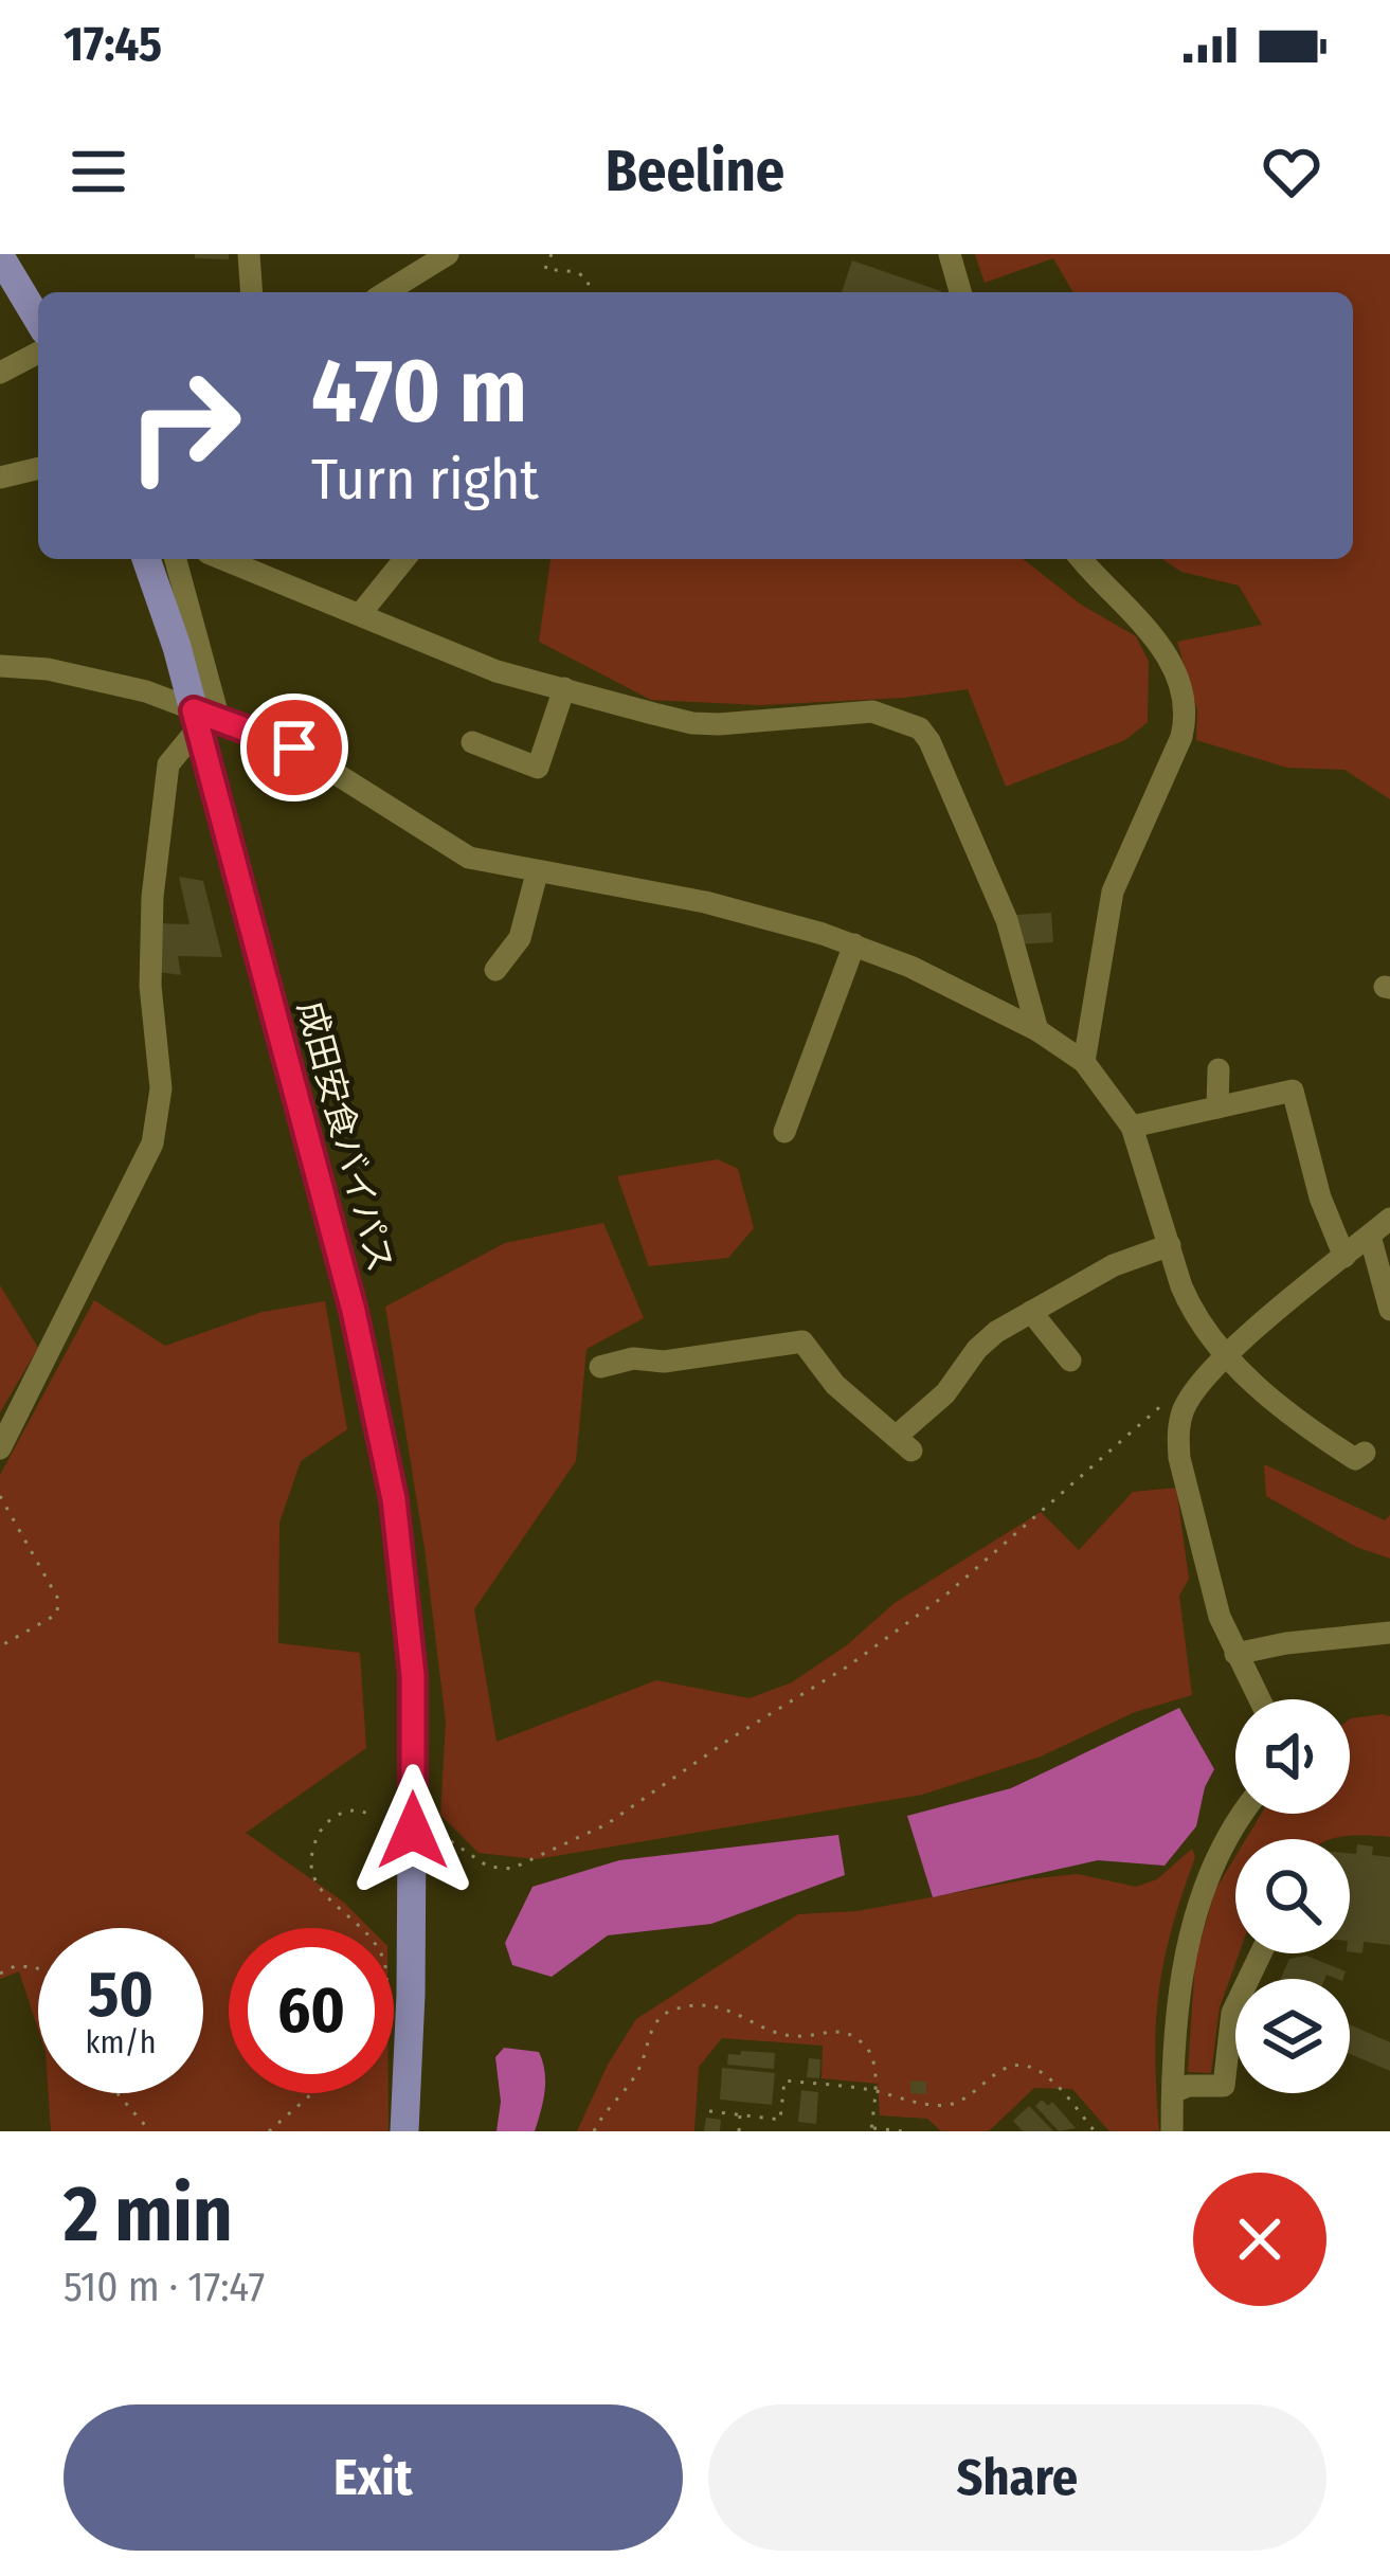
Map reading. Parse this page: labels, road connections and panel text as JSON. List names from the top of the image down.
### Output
{
  "streets": {
    "main road": ["成田安食バイパス"]
  },
  "page": {
    "status": "17:45",
    "header": "Beeline",
    "turn": ["470 m", "Turn right"],
    "speed": "50 km/h",
    "limit": "60",
    "heading": ["2 min", "510 m · 17:47"],
    "buttons": ["Exit", "Share"]
  }
}
